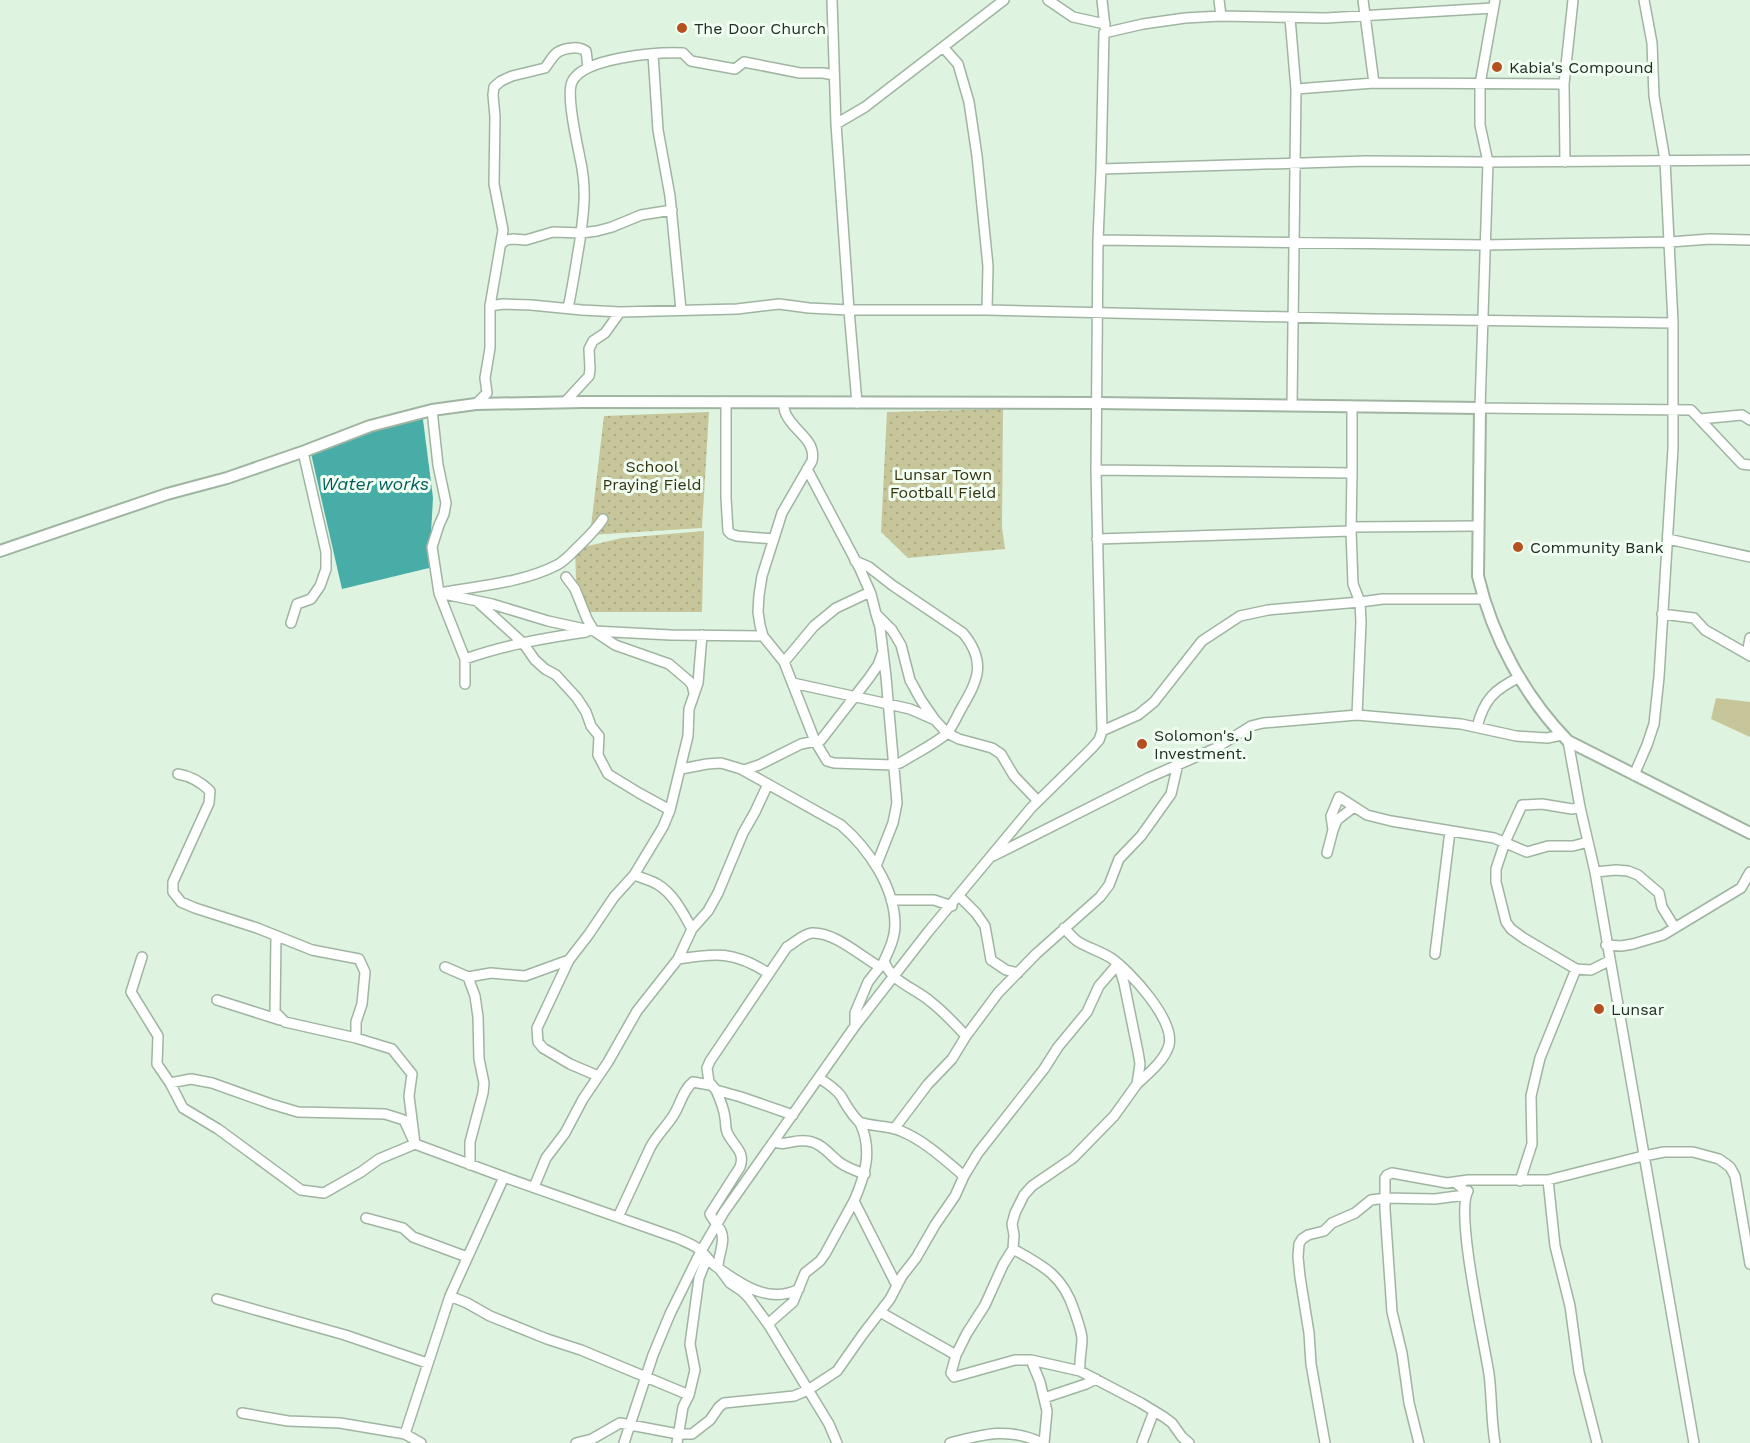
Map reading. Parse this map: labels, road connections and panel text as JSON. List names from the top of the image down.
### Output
{
  "water": ["Water works"],
  "parks": ["School Praying Field", "Lunsar Town Football Field"],
  "places": [
    "The Door Church",
    "Kabia's Compound",
    "Community Bank",
    "Solomon's. J Investment.",
    "Lunsar"
  ]
}
